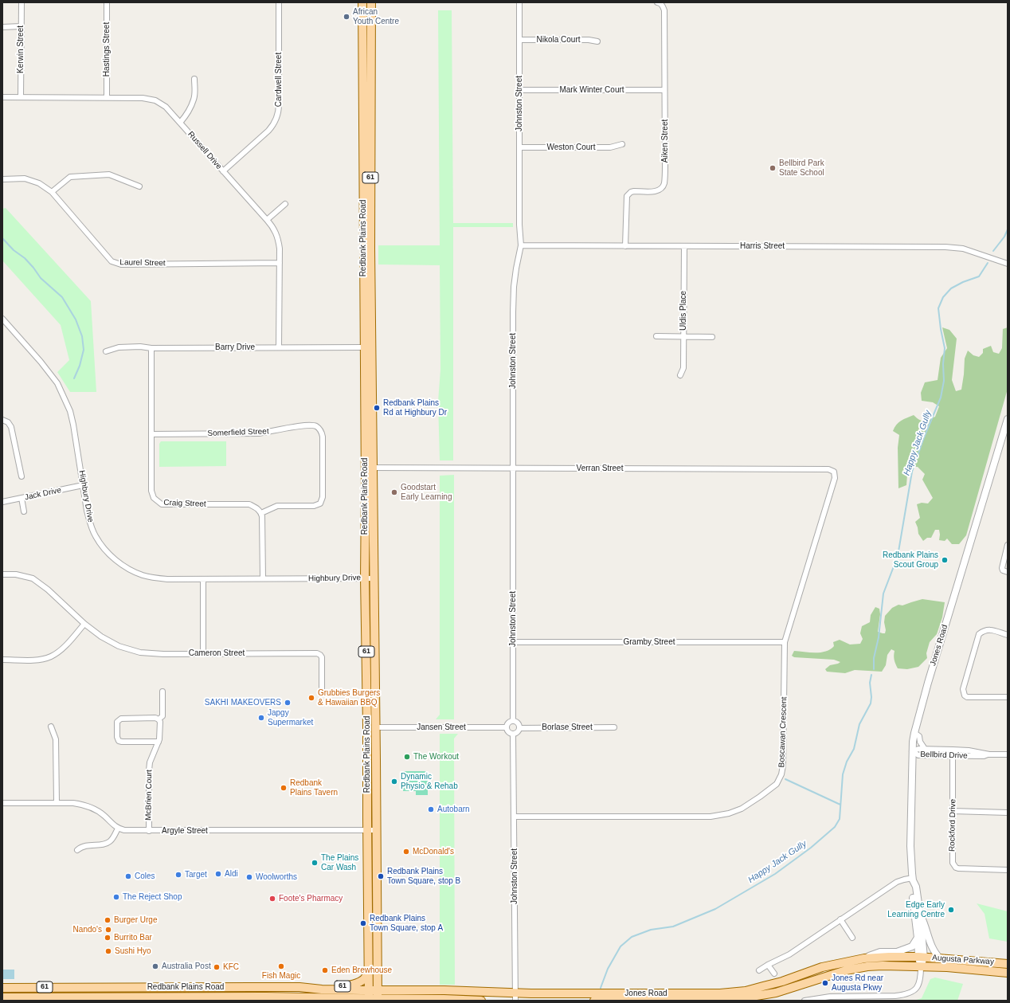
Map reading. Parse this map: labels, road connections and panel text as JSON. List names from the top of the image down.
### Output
{
  "streets": {
    "main road": [
      "61",
      "Redbank Plains Road",
      "Jones Road",
      "Augusta Parkway"
    ],
    "street": [
      "Nikola Court",
      "Kerwin Street",
      "Hastings Street",
      "Cardwell Street",
      "Mark Winter Court",
      "Johnston Street",
      "Aiken Street",
      "Weston Court",
      "Russell Drive",
      "Harris Street",
      "Laurel Street",
      "Uldis Place",
      "Barry Drive",
      "Somerfield Street",
      "Verran Street",
      "Jack Drive",
      "Highbury Drive",
      "Craig Street",
      "Gramby Street",
      "Cameron Street",
      "Jansen Street",
      "Borlase Street",
      "Boscawan Crescent",
      "Bellbird Drive",
      "McBrien Court",
      "Rockford Drive",
      "Argyle Street"
    ]
  },
  "crossings": [
    ["Nikola Court", "Johnston Street"],
    ["Kerwin Street", "Russell Drive"],
    ["Hastings Street", "Russell Drive"],
    ["Cardwell Street", "Russell Drive"],
    ["Mark Winter Court", "Johnston Street"],
    ["Mark Winter Court", "Aiken Street"],
    ["Johnston Street", "Weston Court"],
    ["Johnston Street", "Harris Street"],
    ["Johnston Street", "Verran Street"],
    ["Johnston Street", "Gramby Street"],
    ["Johnston Street", "Jones Road"],
    ["Johnston Street", "Jansen Street"],
    ["Johnston Street", "Borlase Street"],
    ["Johnston Street", "Boscawan Crescent"],
    ["Aiken Street", "Harris Street"],
    ["Russell Drive", "Laurel Street"],
    ["Russell Drive", "Barry Drive"],
    ["61", "Redbank Plains Road"],
    ["Redbank Plains Road", "Barry Drive"],
    ["Redbank Plains Road", "Verran Street"],
    ["Redbank Plains Road", "Highbury Drive"],
    ["Redbank Plains Road", "Jones Road"],
    ["Redbank Plains Road", "Jansen Street"],
    ["Redbank Plains Road", "Argyle Street"],
    ["Harris Street", "Uldis Place"],
    ["Barry Drive", "Craig Street"],
    ["Somerfield Street", "Craig Street"],
    ["Verran Street", "Boscawan Crescent"],
    ["Jack Drive", "Highbury Drive"],
    ["Gramby Street", "Boscawan Crescent"],
    ["Jones Road", "Bellbird Drive"],
    ["Jones Road", "Augusta Parkway"],
    ["Jansen Street", "Borlase Street"],
    ["Bellbird Drive", "Rockford Drive"],
    ["McBrien Court", "Argyle Street"]
  ],
  "water": ["Happy Jack Gully"],
  "places": [
    "African Youth Centre",
    "Bellbird Park State School",
    "Redbank Plains Rd at Highbury Dr",
    "Goodstart Early Learning",
    "Redbank Plains Scout Group",
    "Grubbies Burgers & Hawaiian BBQ",
    "SAKHI MAKEOVERS",
    "Japgy Supermarket",
    "The Workout",
    "Dynamic Physio & Rehab",
    "Redbank Plains Tavern",
    "Autobarn",
    "McDonald's",
    "The Plains Car Wash",
    "Aldi",
    "Target",
    "Coles",
    "Redbank Plains Town Square, stop B",
    "Woolworths",
    "The Reject Shop",
    "Foote's Pharmacy",
    "Edge Early Learning Centre",
    "Burger Urge",
    "Redbank Plains Town Square, stop A",
    "Nando's",
    "Burrito Bar",
    "Sushi Hyo",
    "Australia Post",
    "Fish Magic",
    "KFC",
    "Eden Brewhouse",
    "Jones Rd near Augusta Pkwy"
  ]
}
